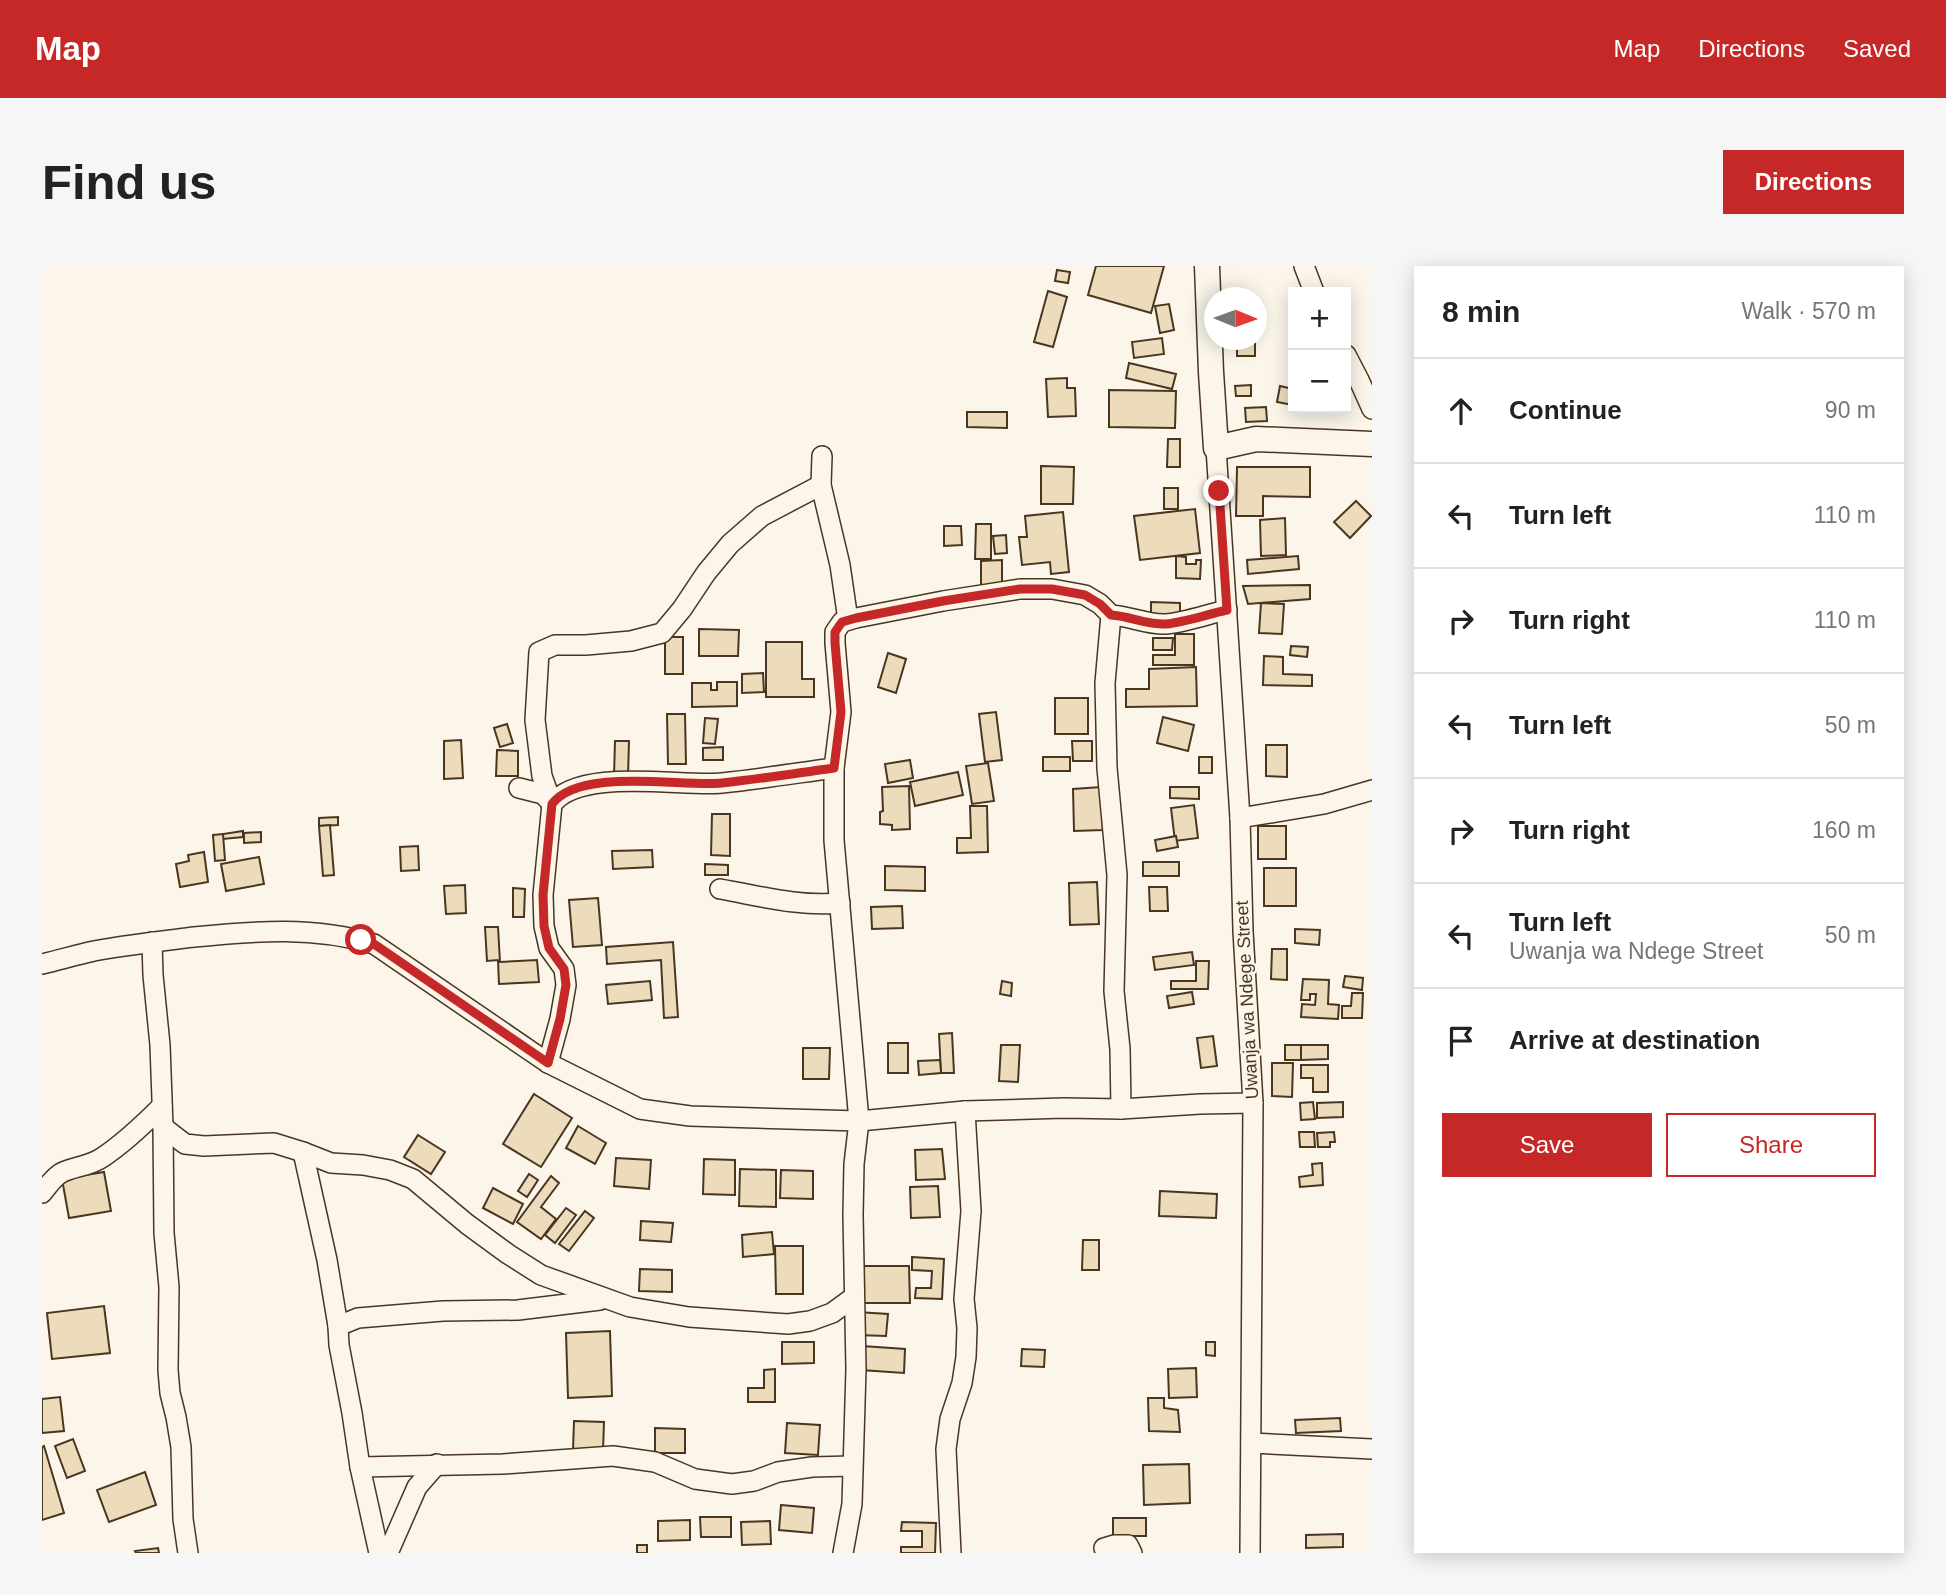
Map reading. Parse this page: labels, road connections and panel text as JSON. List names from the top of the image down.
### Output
{
  "streets": {
    "street": ["Uwanja wa Ndege Street"]
  },
  "north": "right",
  "page": {
    "header": "Map",
    "nav": ["Map", "Directions", "Saved"],
    "buttons": [
      "Directions",
      ["Save", "Share"]
    ],
    "title": "Find us",
    "heading": ["8 min", "Walk · 570 m"],
    "map_buttons": ["+", "−"],
    "list": [
      ["Continue", "90 m"],
      ["Turn left", "110 m"],
      ["Turn right", "110 m"],
      ["Turn left", "50 m"],
      ["Turn right", "160 m"],
      ["Turn left", "Uwanja wa Ndege Street", "50 m"],
      "Arrive at destination"
    ]
  }
}
